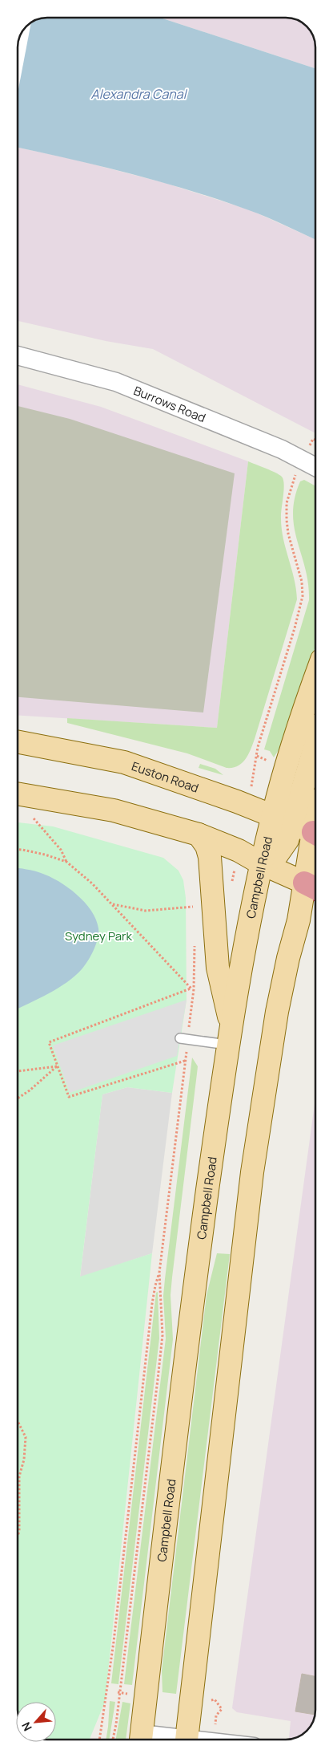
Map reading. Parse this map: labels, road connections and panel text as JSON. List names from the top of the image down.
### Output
{
  "streets": {
    "main road": ["Euston Road", "Campbell Road"],
    "street": ["Burrows Road"]
  },
  "crossings": [
    ["Euston Road", "Campbell Road"]
  ],
  "water": ["Alexandra Canal"],
  "parks": ["Sydney Park"],
  "north": "bottom left"
}
